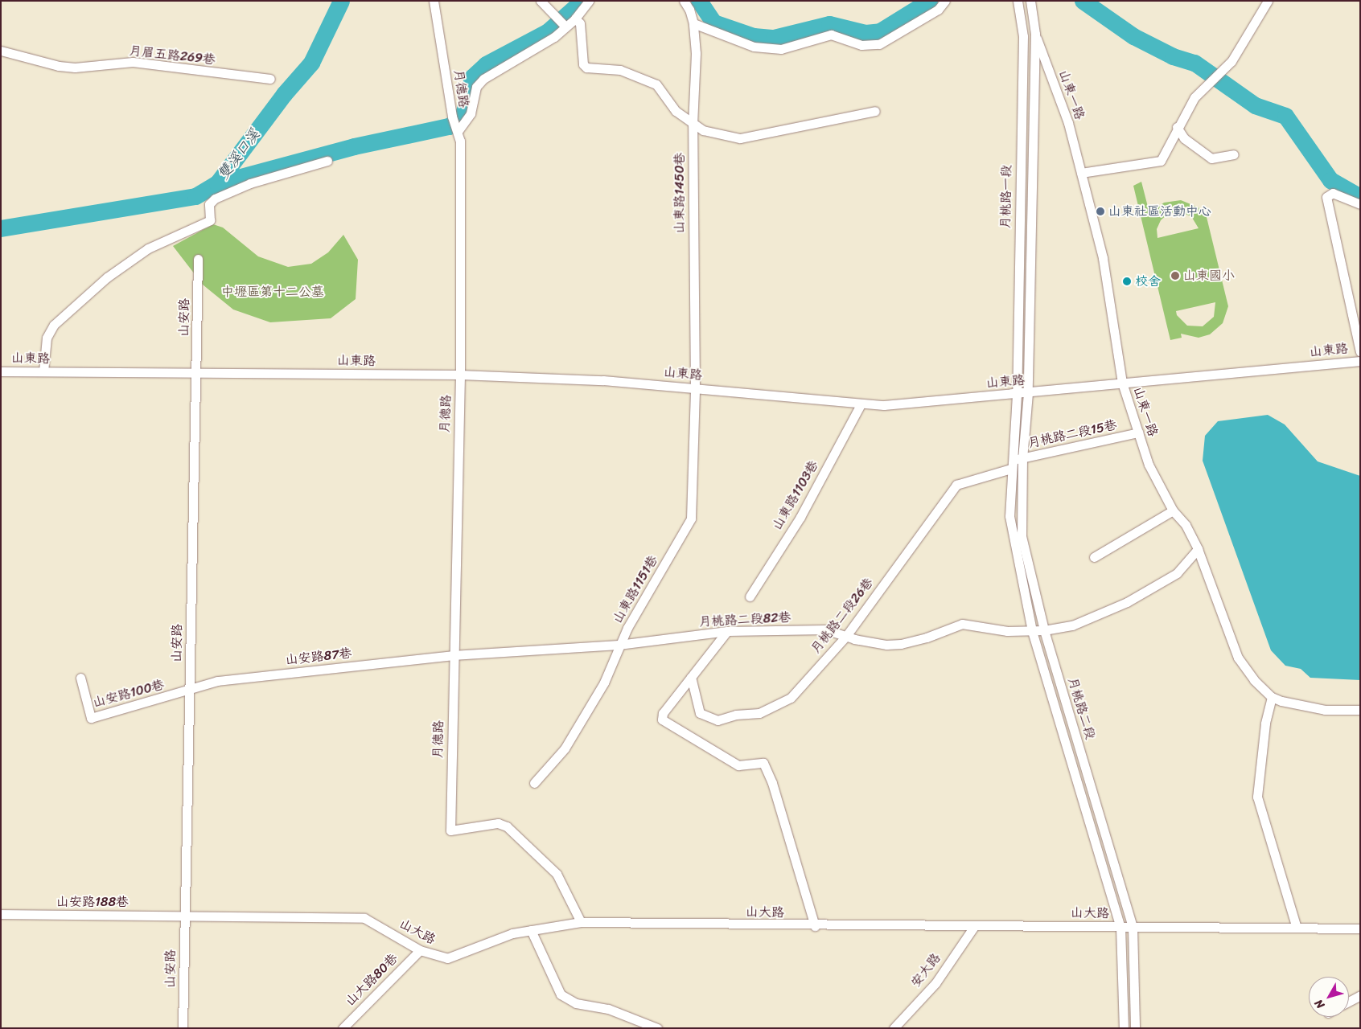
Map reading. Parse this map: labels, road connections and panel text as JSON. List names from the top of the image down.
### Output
{
  "streets": {
    "street": [
      "月眉五路269巷",
      "月德路",
      "山東一路",
      "山東路1450巷",
      "月桃路一段",
      "山安路",
      "山東路",
      "月桃路二段15巷",
      "山東路1103巷",
      "山東路1151巷",
      "月桃路二段26巷",
      "月桃路二段82巷",
      "山安路87巷",
      "山安路100巷",
      "月桃路二段",
      "山安路188巷",
      "山大路",
      "安大路",
      "山大路80巷"
    ]
  },
  "crossings": [
    ["月德路", "山東路"],
    ["月德路", "月桃路二段82巷"],
    ["月德路", "山安路87巷"],
    ["月德路", "山大路"],
    ["山東一路", "月桃路一段"],
    ["山東一路", "山東路"],
    ["山東一路", "月桃路二段15巷"],
    ["山東一路", "月桃路二段82巷"],
    ["山東路1450巷", "山東路"],
    ["山東路1450巷", "山東路1151巷"],
    ["月桃路一段", "山東路"],
    ["月桃路一段", "月桃路二段"],
    ["山安路", "山東路"],
    ["山安路", "山安路87巷"],
    ["山安路", "山安路100巷"],
    ["山安路", "山安路188巷"],
    ["山安路", "山大路"],
    ["山東路", "山東路1103巷"],
    ["山東路", "山東路1151巷"],
    ["山東路", "月桃路二段"],
    ["月桃路二段15巷", "月桃路二段26巷"],
    ["月桃路二段15巷", "月桃路二段"],
    ["山東路1151巷", "月桃路二段82巷"],
    ["月桃路二段26巷", "月桃路二段82巷"],
    ["月桃路二段26巷", "月桃路二段"],
    ["月桃路二段82巷", "山安路87巷"],
    ["月桃路二段82巷", "月桃路二段"],
    ["山安路87巷", "山安路100巷"],
    ["月桃路二段", "山大路"],
    ["山安路188巷", "山大路"],
    ["山大路", "安大路"],
    ["山大路", "山大路80巷"]
  ],
  "water": ["雙溪口溪"],
  "parks": ["中壢區第十二公墓"],
  "places": ["山東社區活動中心", "山東國小", "校舍"],
  "north": "bottom left"
}
